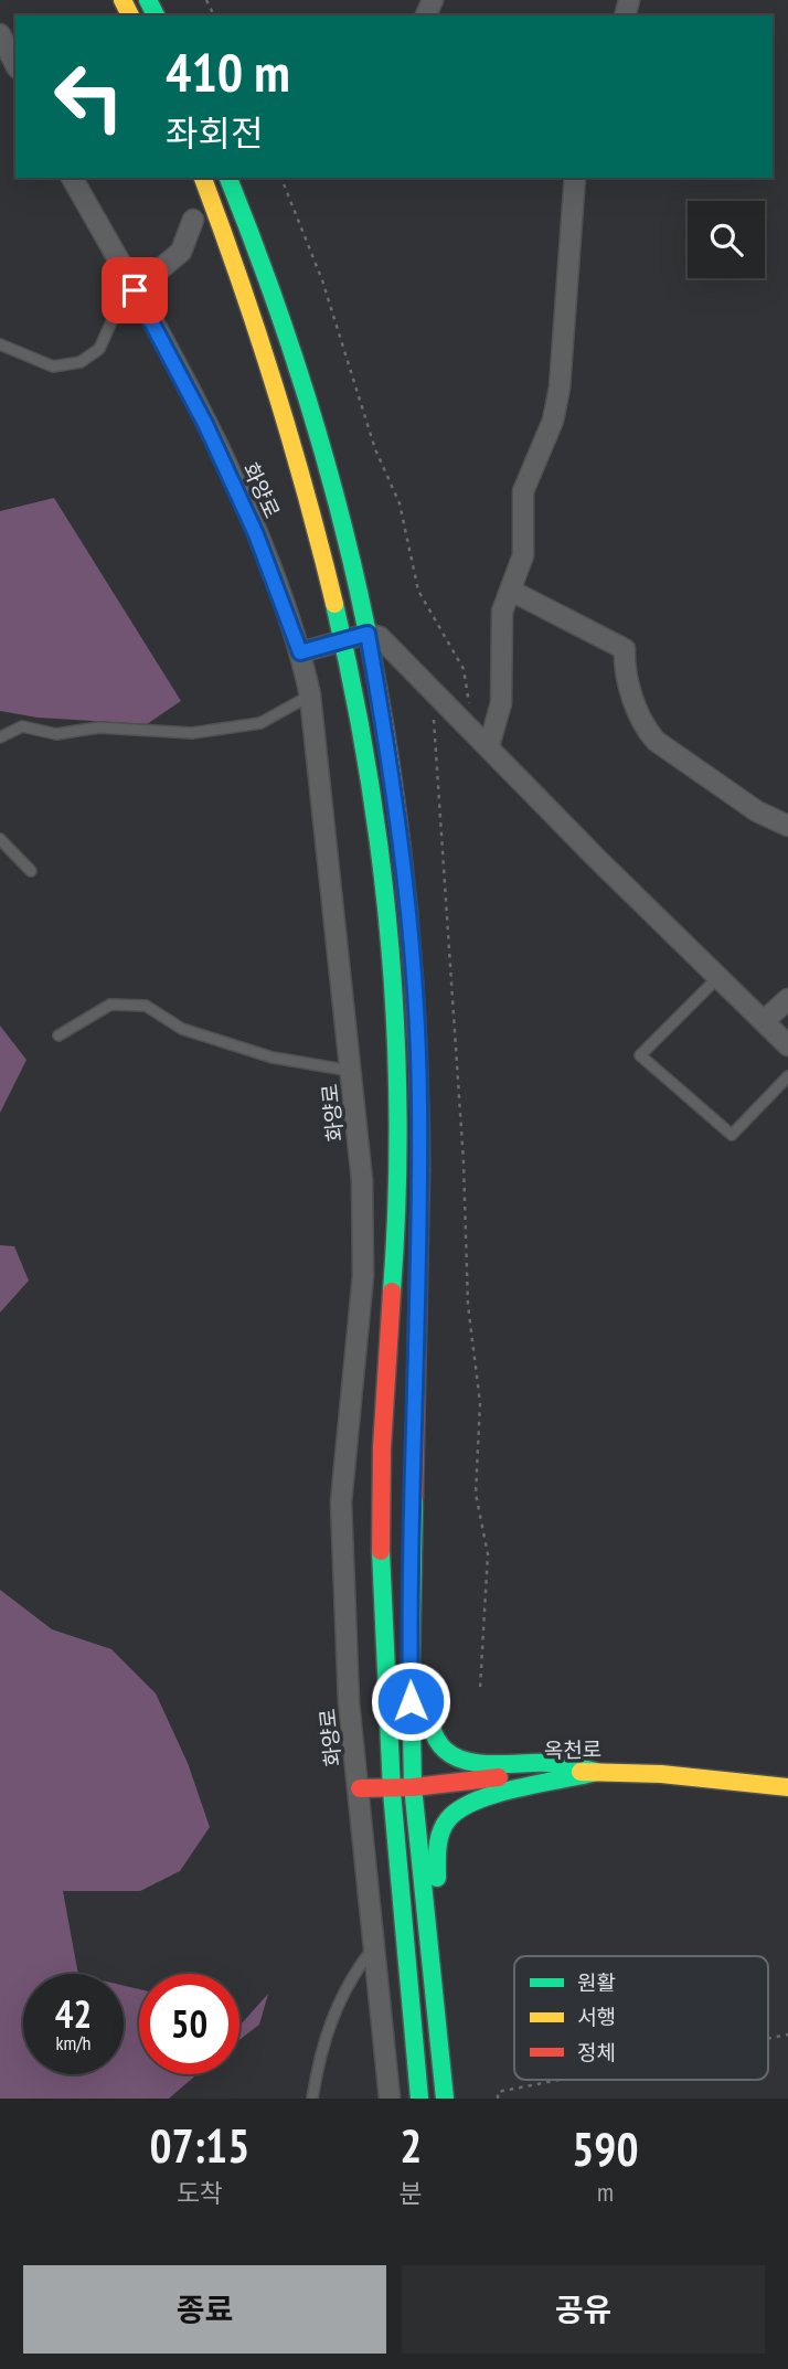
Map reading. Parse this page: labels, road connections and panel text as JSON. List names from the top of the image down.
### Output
{
  "streets": {
    "main road": ["화양로", "옥천로"]
  },
  "crossings": [
    ["화양로", "옥천로"]
  ],
  "legend": ["원활", "서행", "정체"],
  "page": {
    "turn": ["410 m", "좌회전"],
    "speed": "42 km/h",
    "limit": "50",
    "eta": [
      "07:15",
      "도착",
      "2",
      "분",
      "590",
      "m"
    ],
    "buttons": ["종료", "공유"]
  }
}
